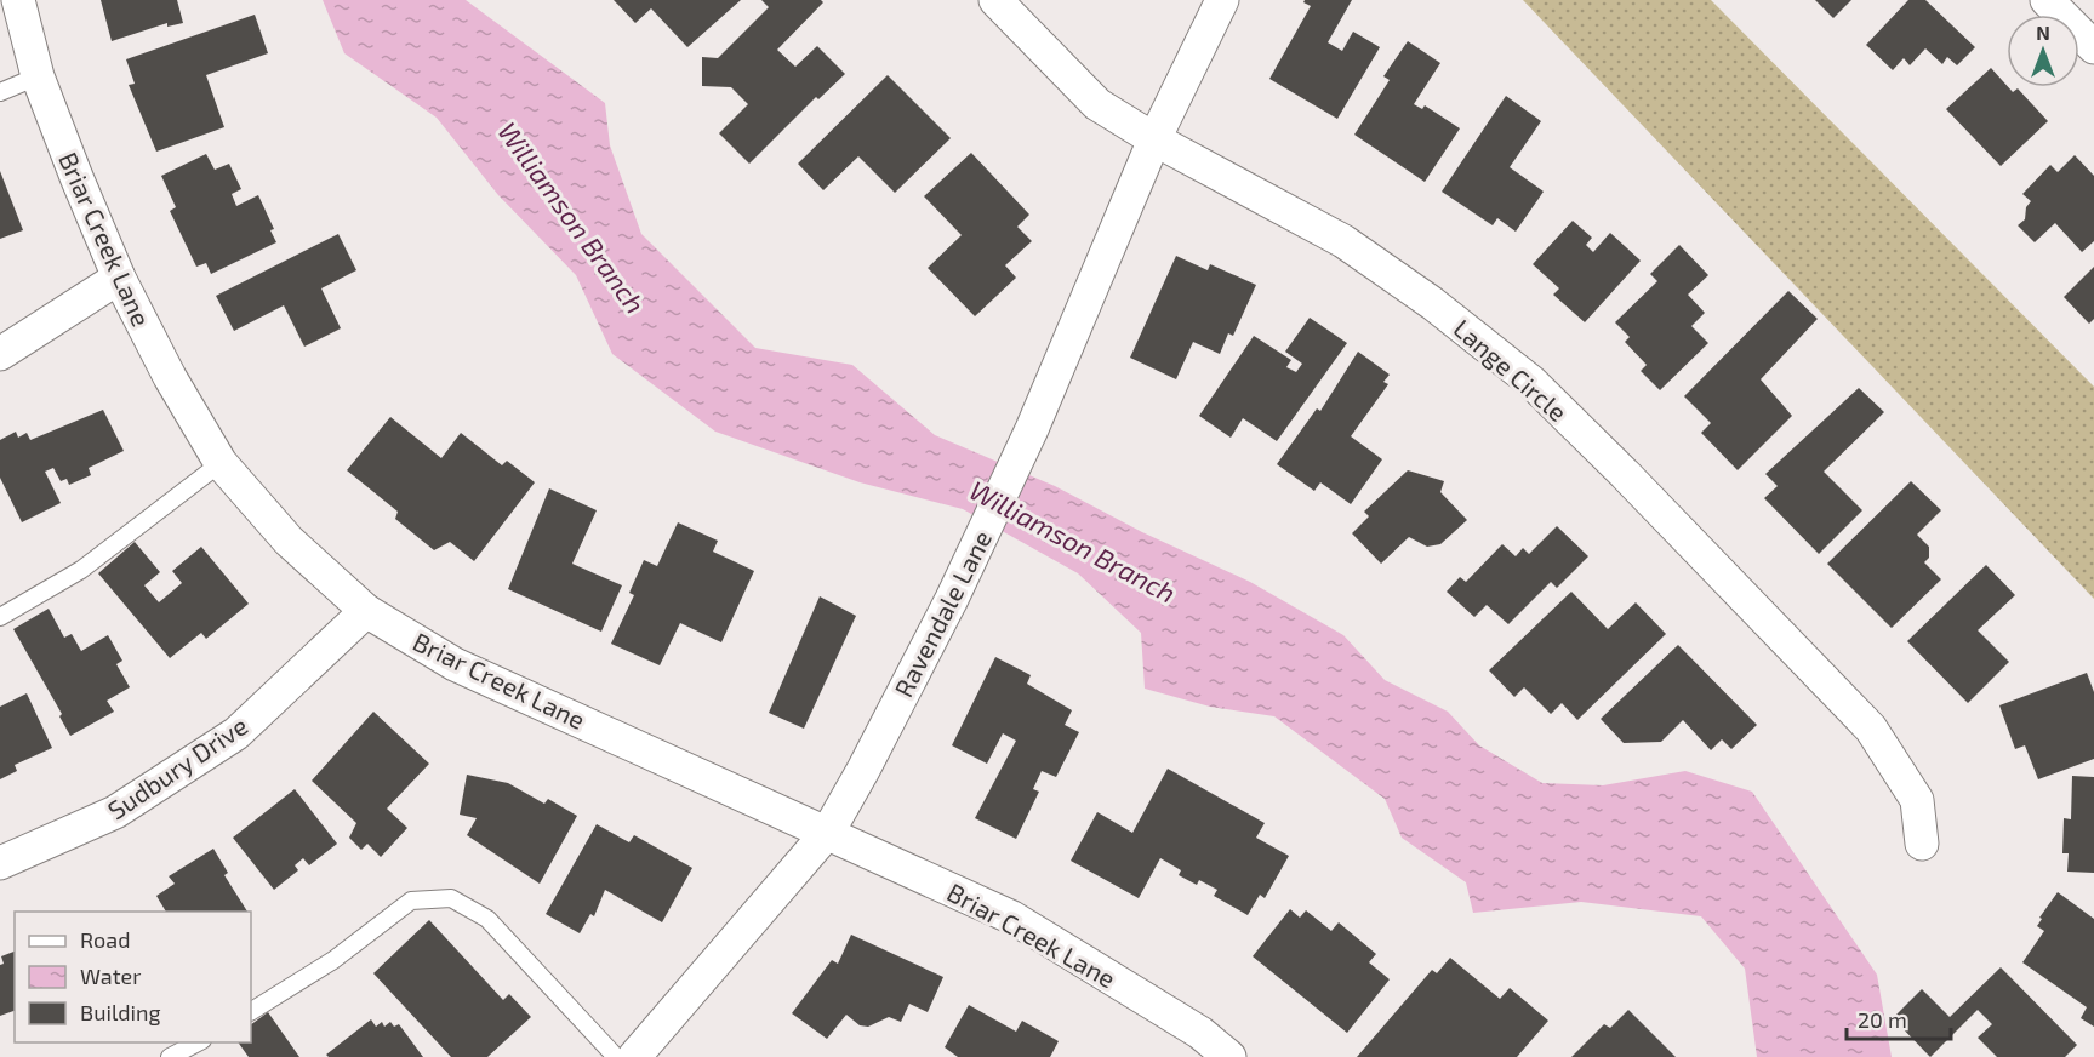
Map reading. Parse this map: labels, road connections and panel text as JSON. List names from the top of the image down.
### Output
{
  "streets": {
    "street": [
      "Briar Creek Lane",
      "Lange Circle",
      "Ravendale Lane",
      "Sudbury Drive"
    ]
  },
  "crossings": [
    ["Briar Creek Lane", "Ravendale Lane"],
    ["Briar Creek Lane", "Sudbury Drive"],
    ["Lange Circle", "Ravendale Lane"]
  ],
  "water": ["Williamson Branch"],
  "legend": ["Road", "Water", "Building"],
  "scale_bar": "20 m",
  "north": "top"
}
